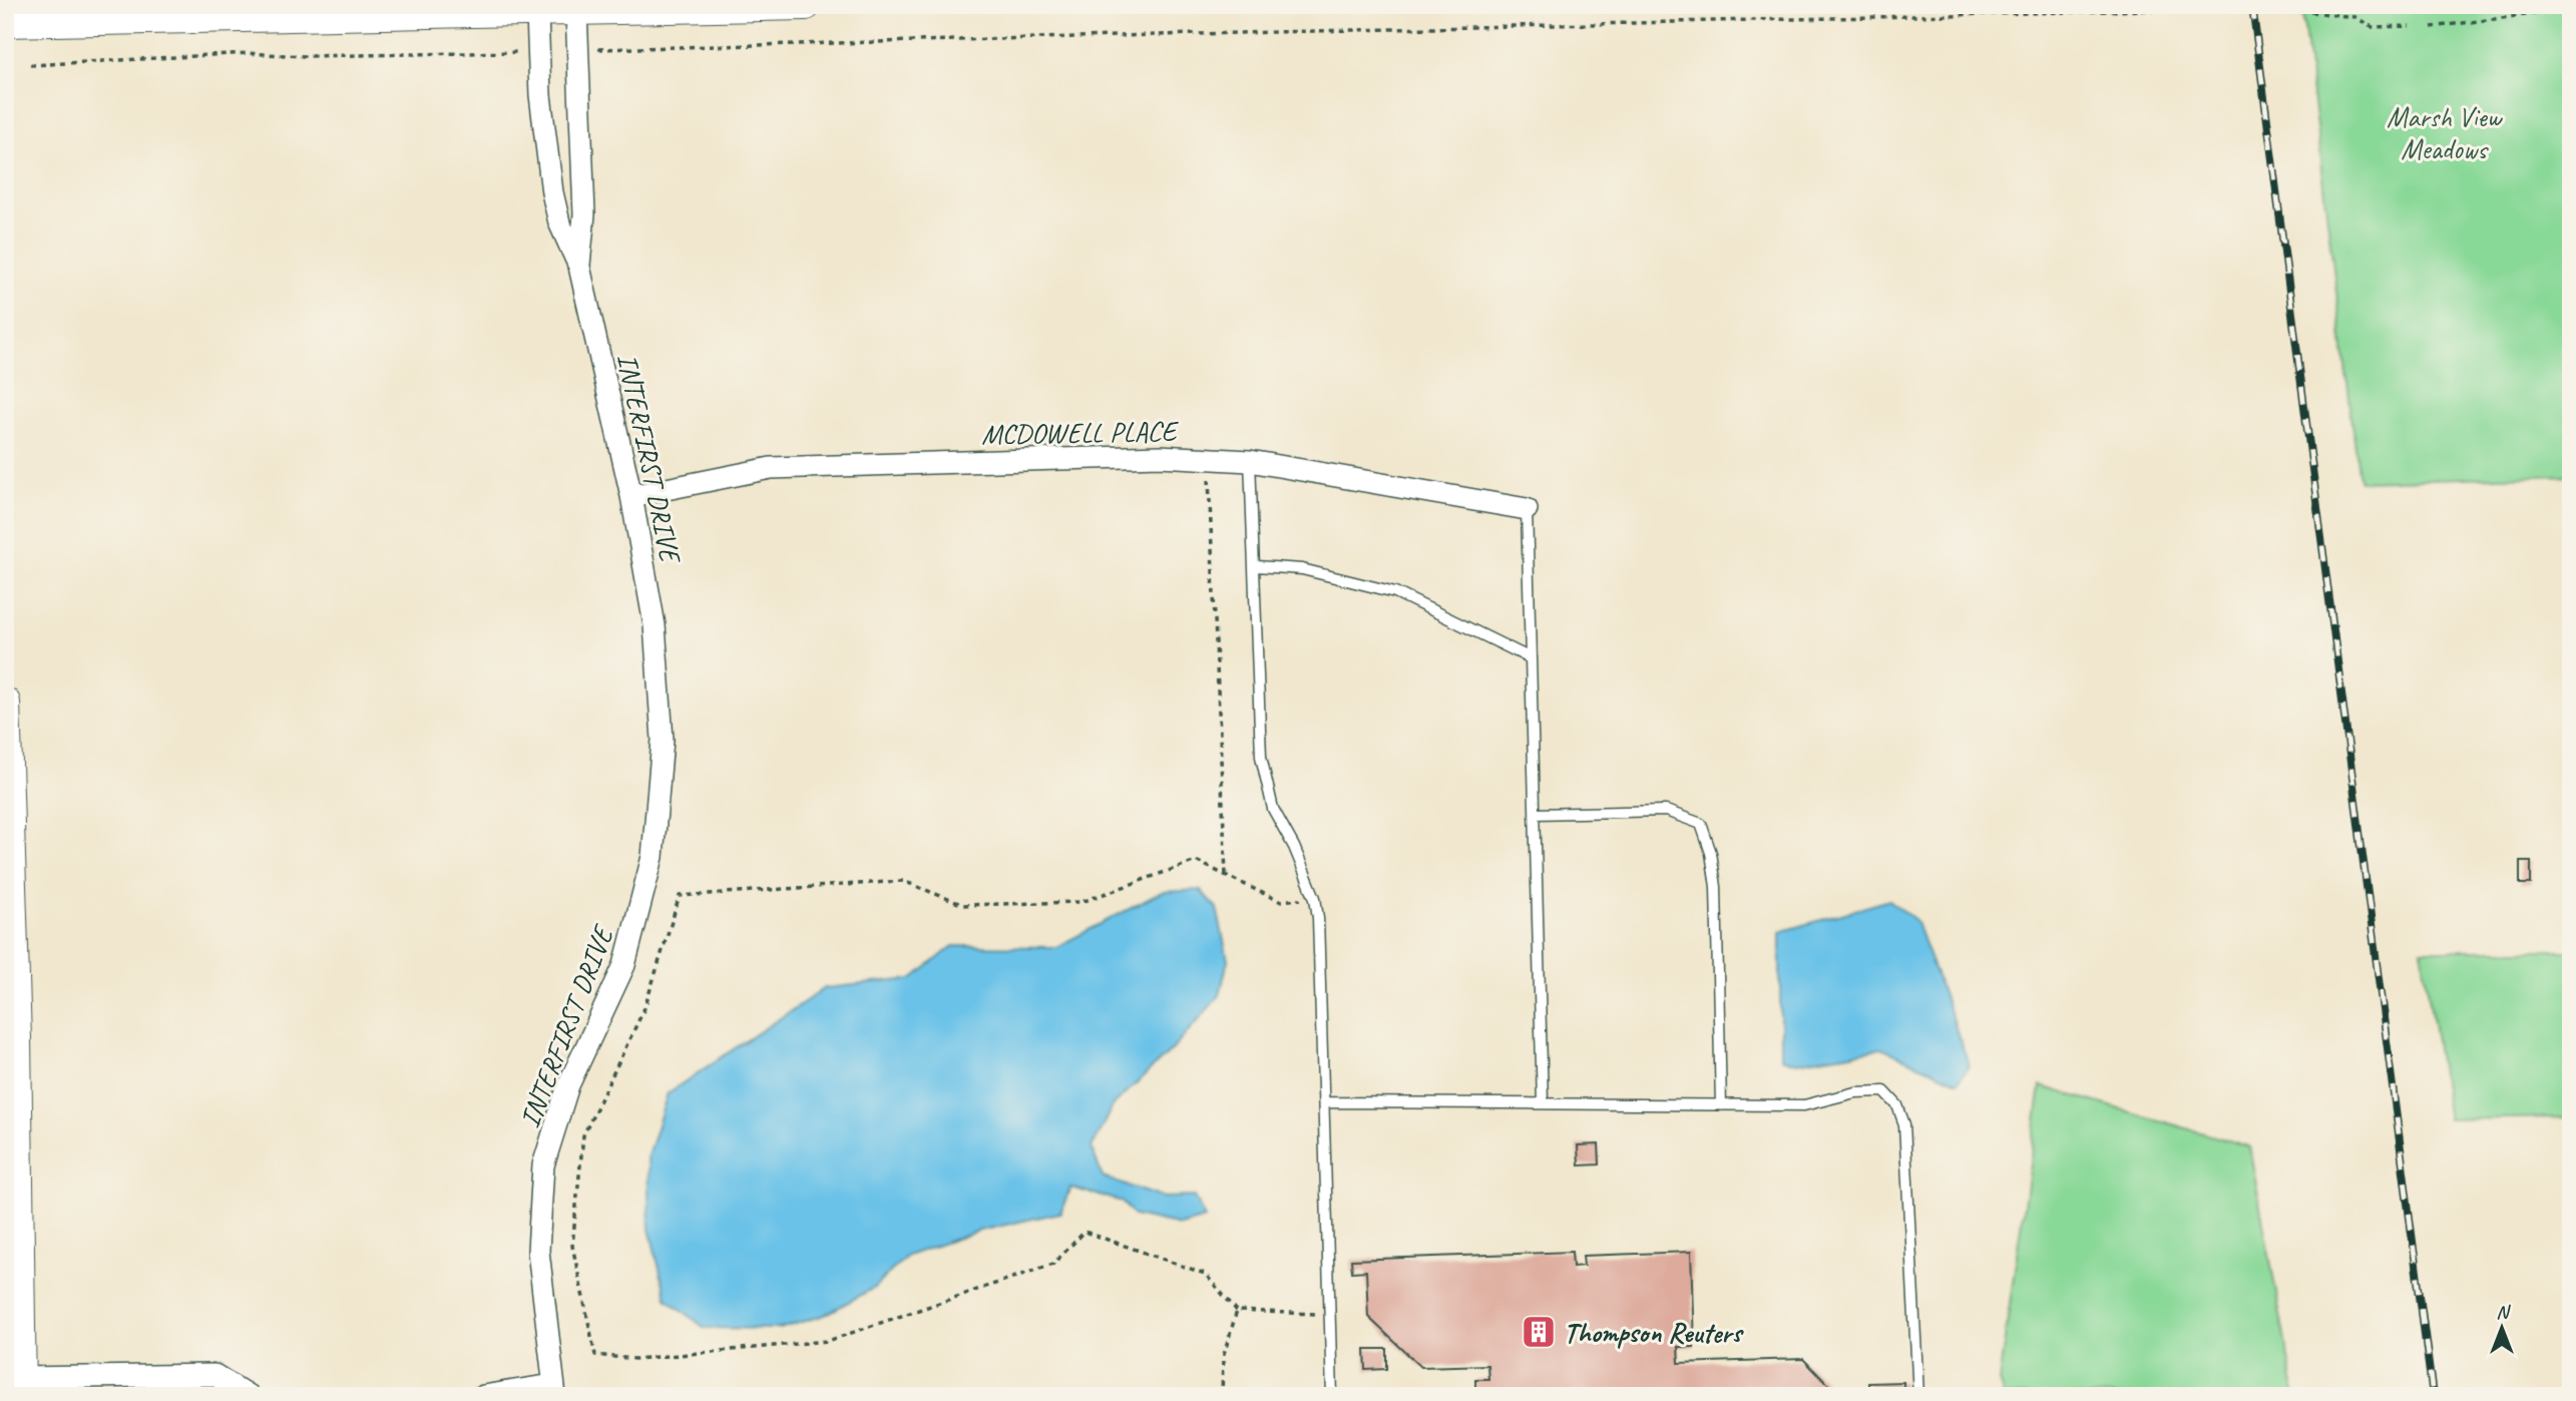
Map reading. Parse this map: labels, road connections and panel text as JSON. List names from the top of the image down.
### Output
{
  "streets": {
    "street": ["MCDOWELL PLACE", "INTERFIRST DRIVE"]
  },
  "crossings": [
    ["MCDOWELL PLACE", "INTERFIRST DRIVE"]
  ],
  "parks": ["Marsh View Meadows"],
  "places": {
    "building": ["Thompson Reuters"]
  },
  "north": "top"
}
